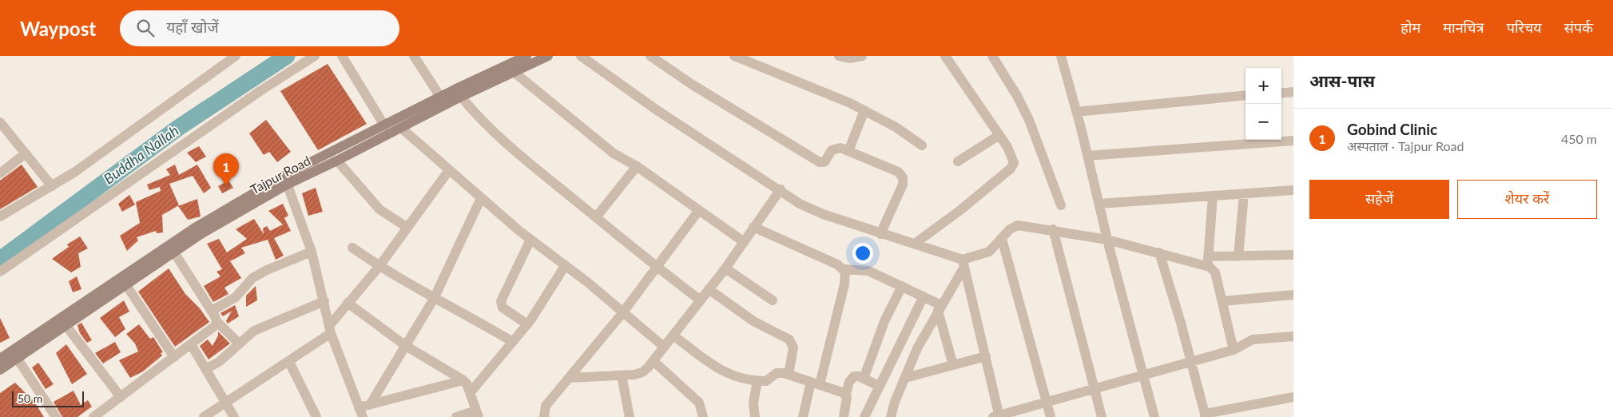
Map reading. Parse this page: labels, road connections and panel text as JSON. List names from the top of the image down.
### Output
{
  "streets": {
    "main road": ["Tajpur Road"]
  },
  "water": ["Buddha Nallah"],
  "scale_bar": "50 m",
  "page": {
    "header": "Waypost",
    "search": "यहाँ खोजें",
    "nav": [
      "होम",
      "मानचित्र",
      "परिचय",
      "संपर्क"
    ],
    "heading": "आस-पास",
    "map_buttons": ["+", "−"],
    "list": [
      {
        "mark": "1",
        "name": "Gobind Clinic",
        "note": "अस्पताल · Tajpur Road",
        "value": "450 m"
      }
    ],
    "pins": "1",
    "buttons": ["सहेजें", "शेयर करें"],
    "scale": "50 m"
  }
}
